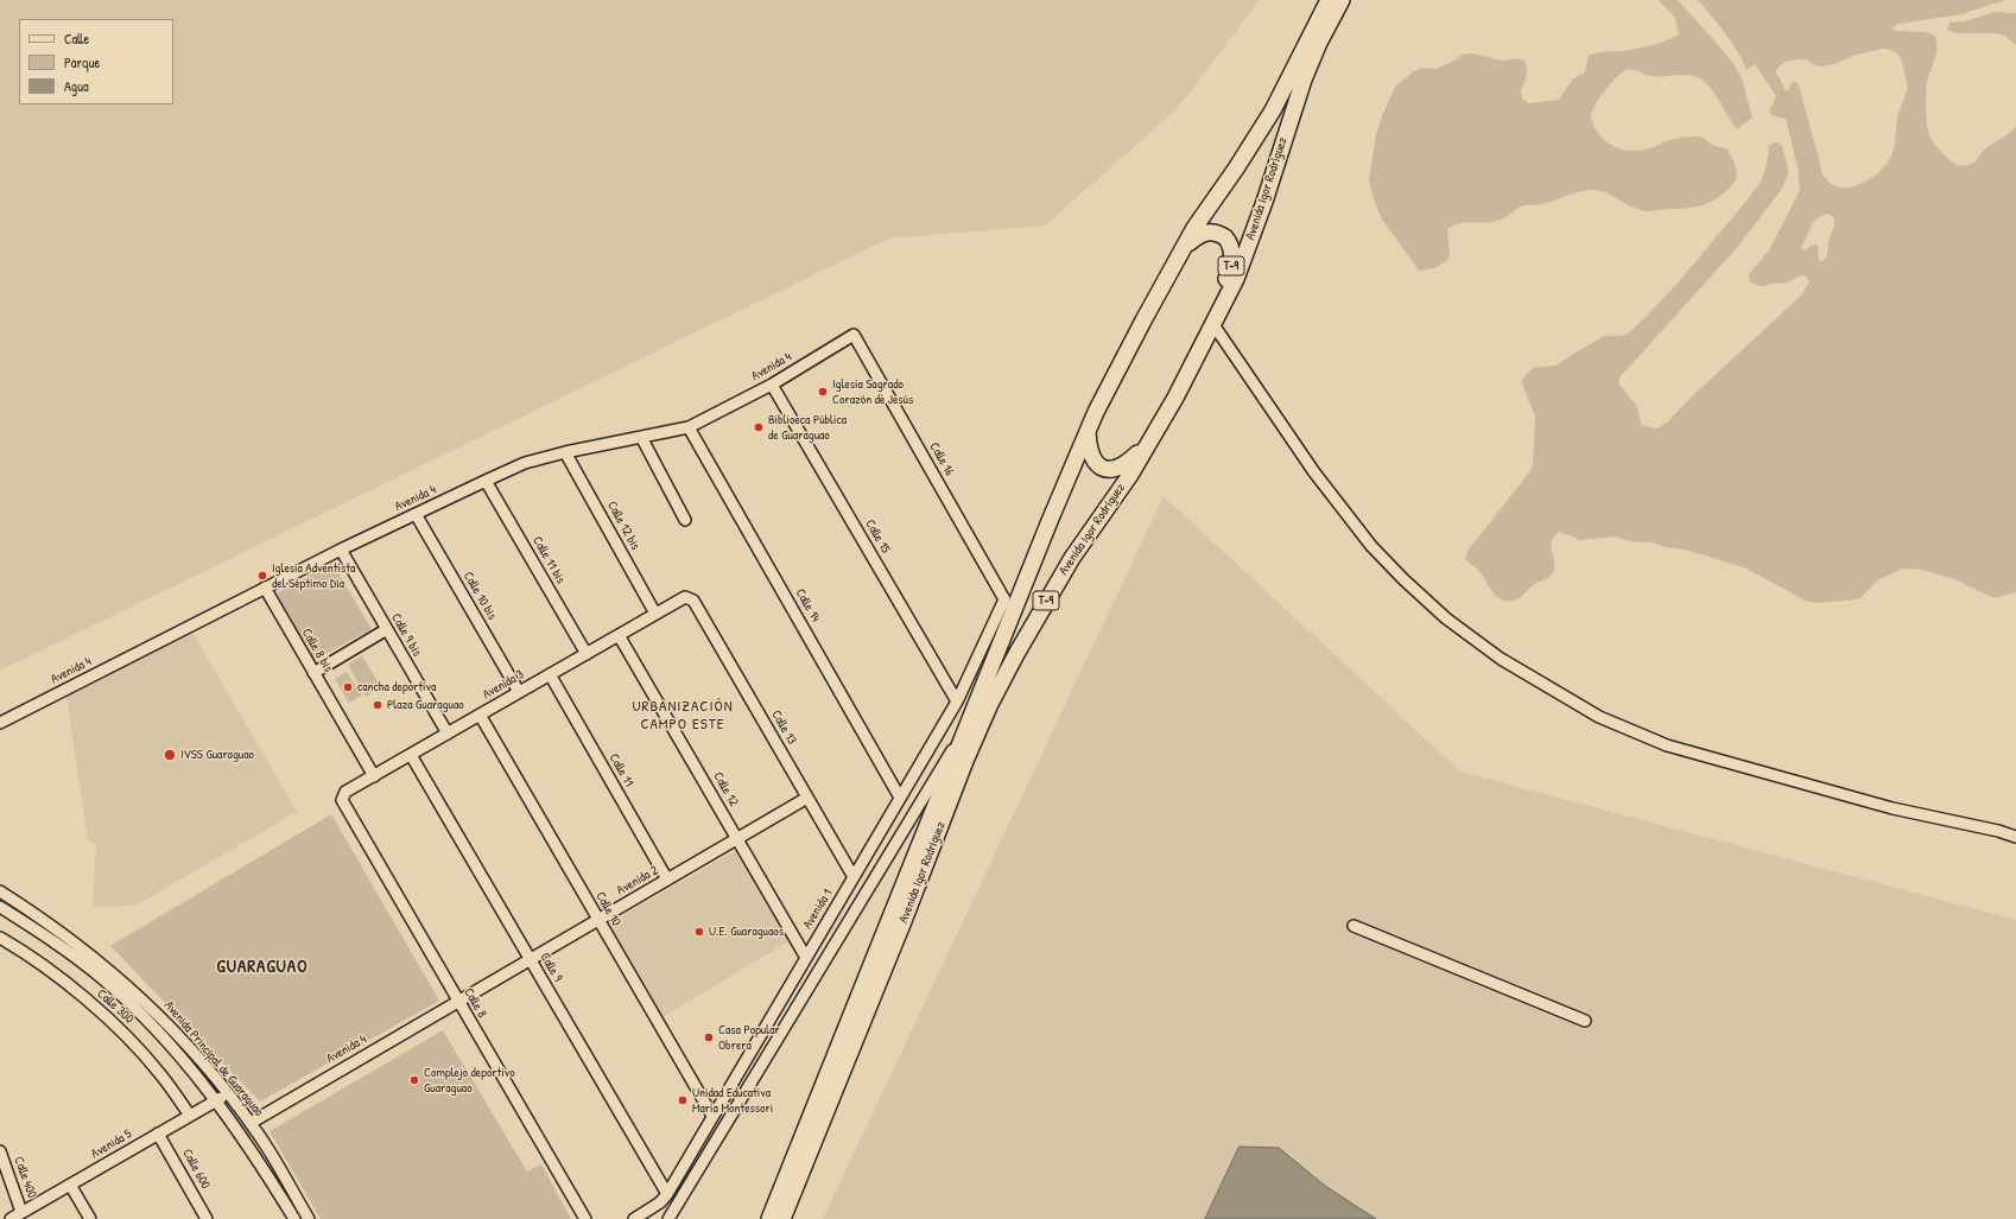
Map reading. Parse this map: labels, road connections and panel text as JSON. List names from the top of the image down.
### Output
{
  "streets": {
    "highway": ["Avenida Igor Rodríguez", "T-9"],
    "street": [
      "Avenida 4",
      "Calle 16",
      "Calle 12 bis",
      "Calle 15",
      "Calle 11 bis",
      "Calle 10 bis",
      "Calle 14",
      "Calle 9 bis",
      "Calle 8 bis",
      "Avenida 3",
      "Calle 13",
      "Calle 11",
      "Calle 12",
      "Avenida 2",
      "Calle 10",
      "Avenida 1",
      "Calle 9",
      "Calle 8",
      "Calle 300",
      "Avenida Principal de Guaraguao",
      "Avenida 5",
      "Calle 600",
      "Calle 400"
    ]
  },
  "crossings": [
    ["Avenida Igor Rodríguez", "T-9"],
    ["Avenida 4", "Calle 16"],
    ["Avenida 4", "Calle 12 bis"],
    ["Avenida 4", "Calle 15"],
    ["Avenida 4", "Calle 11 bis"],
    ["Avenida 4", "Calle 10 bis"],
    ["Avenida 4", "Calle 14"],
    ["Avenida 4", "Calle 9 bis"],
    ["Avenida 4", "Calle 8 bis"],
    ["Avenida 4", "Avenida 2"],
    ["Avenida 4", "Calle 8"],
    ["Avenida 4", "Avenida Principal de Guaraguao"],
    ["Calle 16", "Avenida 1"],
    ["Calle 12 bis", "Avenida 3"],
    ["Calle 15", "Avenida 1"],
    ["Calle 11 bis", "Avenida 3"],
    ["Calle 10 bis", "Avenida 3"],
    ["Calle 14", "Avenida 1"],
    ["Calle 9 bis", "Avenida 3"],
    ["Calle 8 bis", "Avenida 3"],
    ["Avenida 3", "Calle 13"],
    ["Avenida 3", "Calle 11"],
    ["Avenida 3", "Calle 12"],
    ["Avenida 3", "Calle 10"],
    ["Avenida 3", "Calle 9"],
    ["Avenida 3", "Calle 8"],
    ["Calle 13", "Avenida 2"],
    ["Calle 13", "Avenida 1"],
    ["Calle 11", "Avenida 2"],
    ["Calle 12", "Avenida 2"],
    ["Calle 12", "Avenida 1"],
    ["Avenida 2", "Calle 10"],
    ["Avenida 2", "Calle 9"],
    ["Avenida 2", "Calle 8"],
    ["Calle 10", "Avenida 1"],
    ["Avenida 1", "Calle 9"],
    ["Calle 300", "Avenida 5"],
    ["Avenida Principal de Guaraguao", "Avenida 5"],
    ["Avenida 5", "Calle 600"],
    ["Avenida 5", "Calle 400"]
  ],
  "districts": ["URBANIZACIÓN CAMPO ESTE", "GUARAGUAO"],
  "places": [
    "Iglesia Sagrado Corazón de Jesús",
    "Biblioeca Pública de Guaraguao",
    "Iglesia Adventista del Séptimo Día",
    "cancha deportiva",
    "Plaza Guaraguao",
    "IVSS Guaraguao",
    "U.E. Guaraguaos",
    "Casa Popular Obrera",
    "Complejo deportivo Guaraguao",
    "Unidad Educativa Maria Montessori"
  ],
  "legend": ["Calle", "Parque", "Agua"]
}
